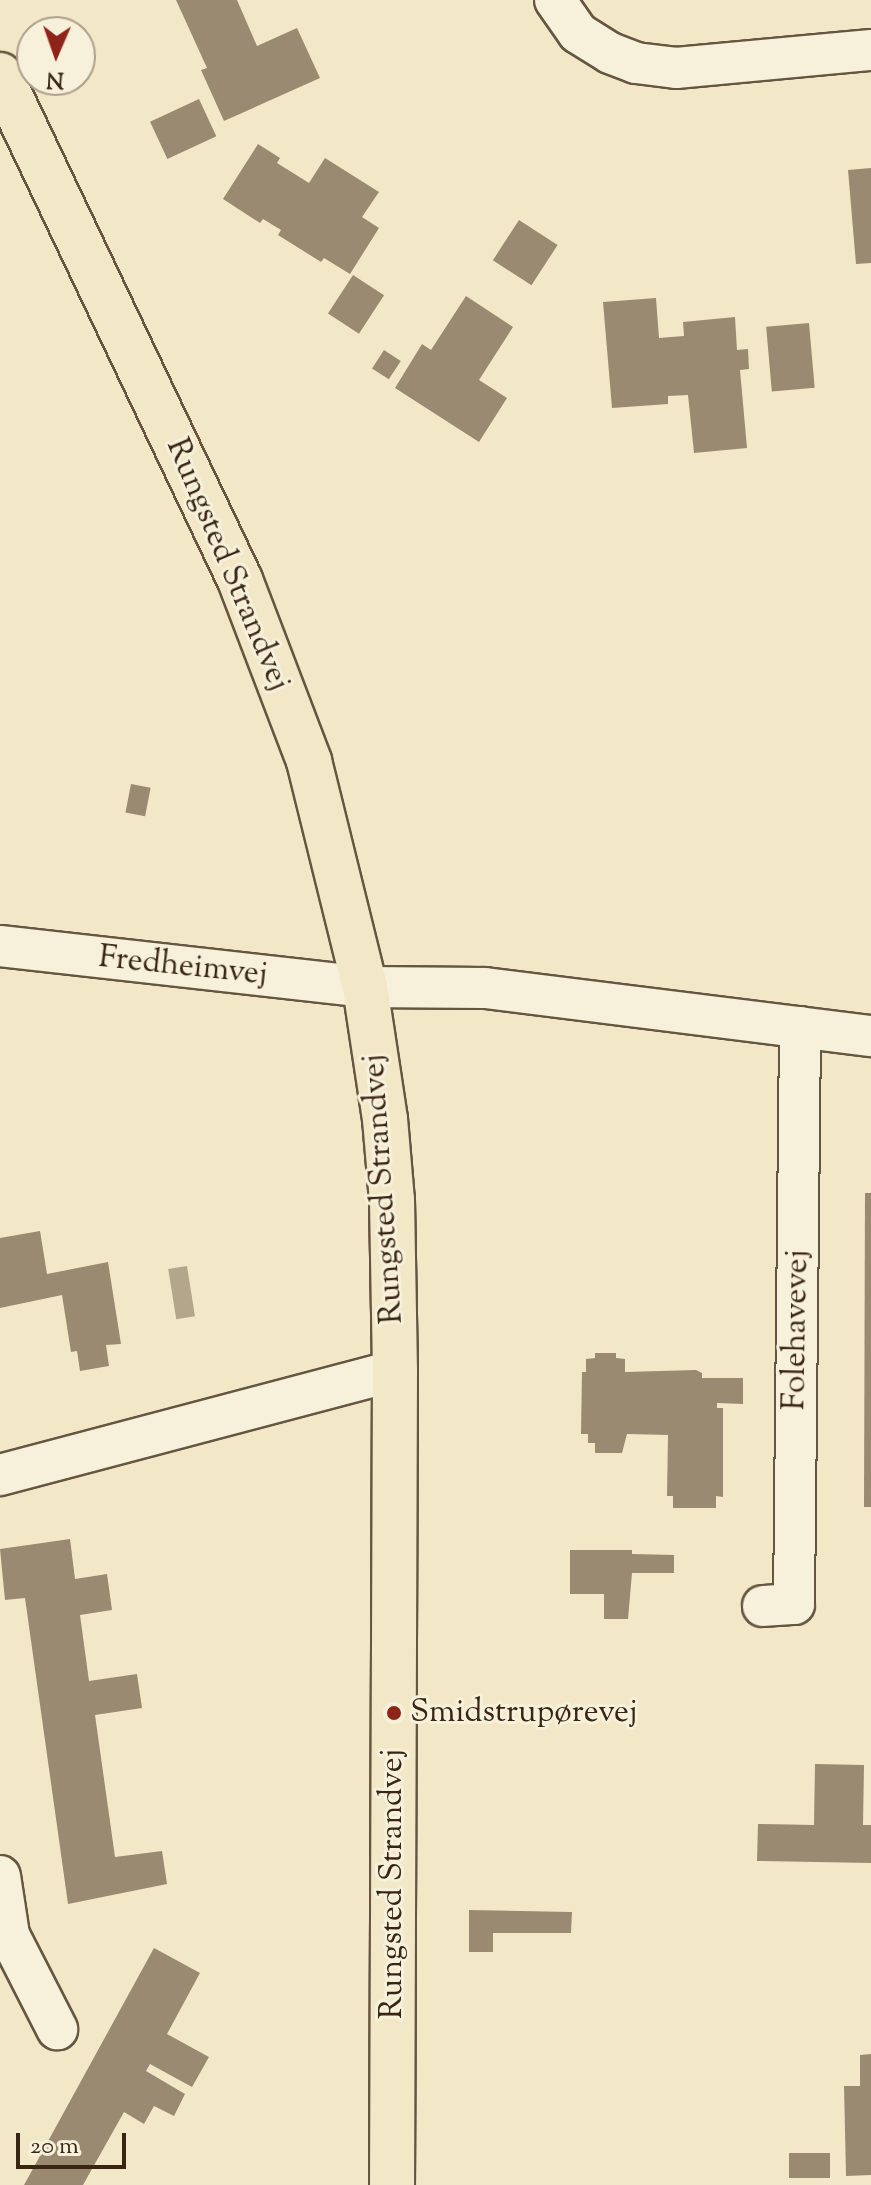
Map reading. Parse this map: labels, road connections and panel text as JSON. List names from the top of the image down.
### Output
{
  "streets": {
    "main road": ["Rungsted Strandvej"],
    "street": ["Fredheimvej", "Folehavevej"]
  },
  "crossings": [
    ["Rungsted Strandvej", "Fredheimvej"]
  ],
  "places": ["Smidstrupørevej"],
  "scale_bar": "20 m",
  "north": "bottom"
}
